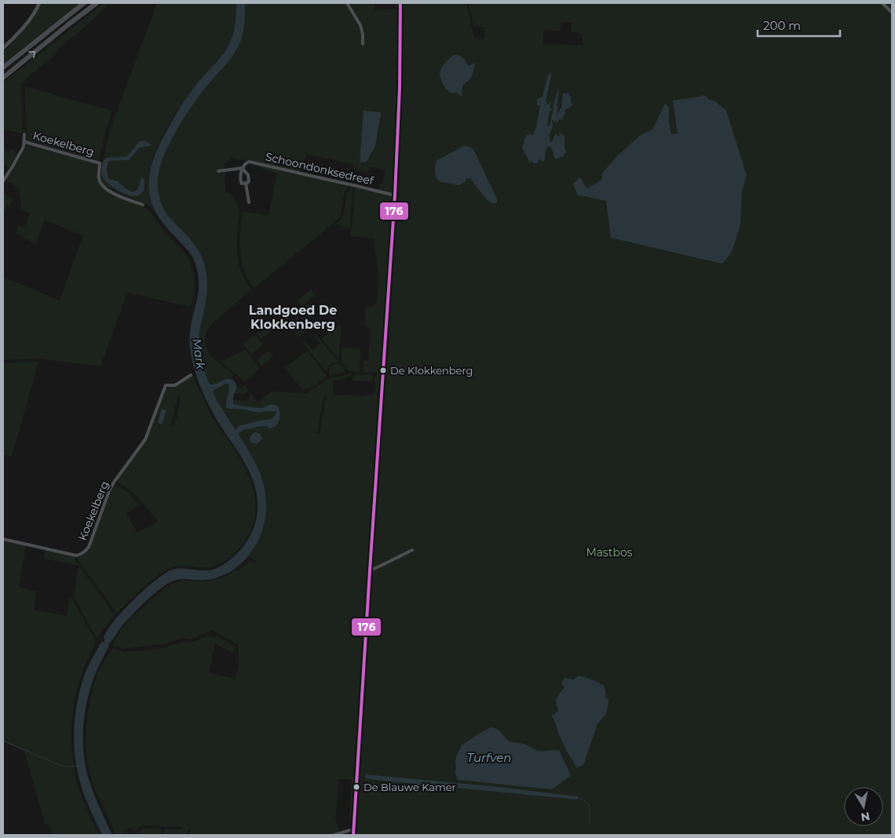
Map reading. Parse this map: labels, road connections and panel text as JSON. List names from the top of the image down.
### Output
{
  "streets": {
    "street": ["Koekelberg", "Schoondonksedreef"]
  },
  "districts": ["Landgoed De Klokkenberg"],
  "water": ["Mark", "Turfven"],
  "parks": ["Mastbos"],
  "places": ["De Klokkenberg", "De Blauwe Kamer"],
  "lines": ["transit line 176"],
  "scale_bar": "200 m",
  "north": "bottom"
}
